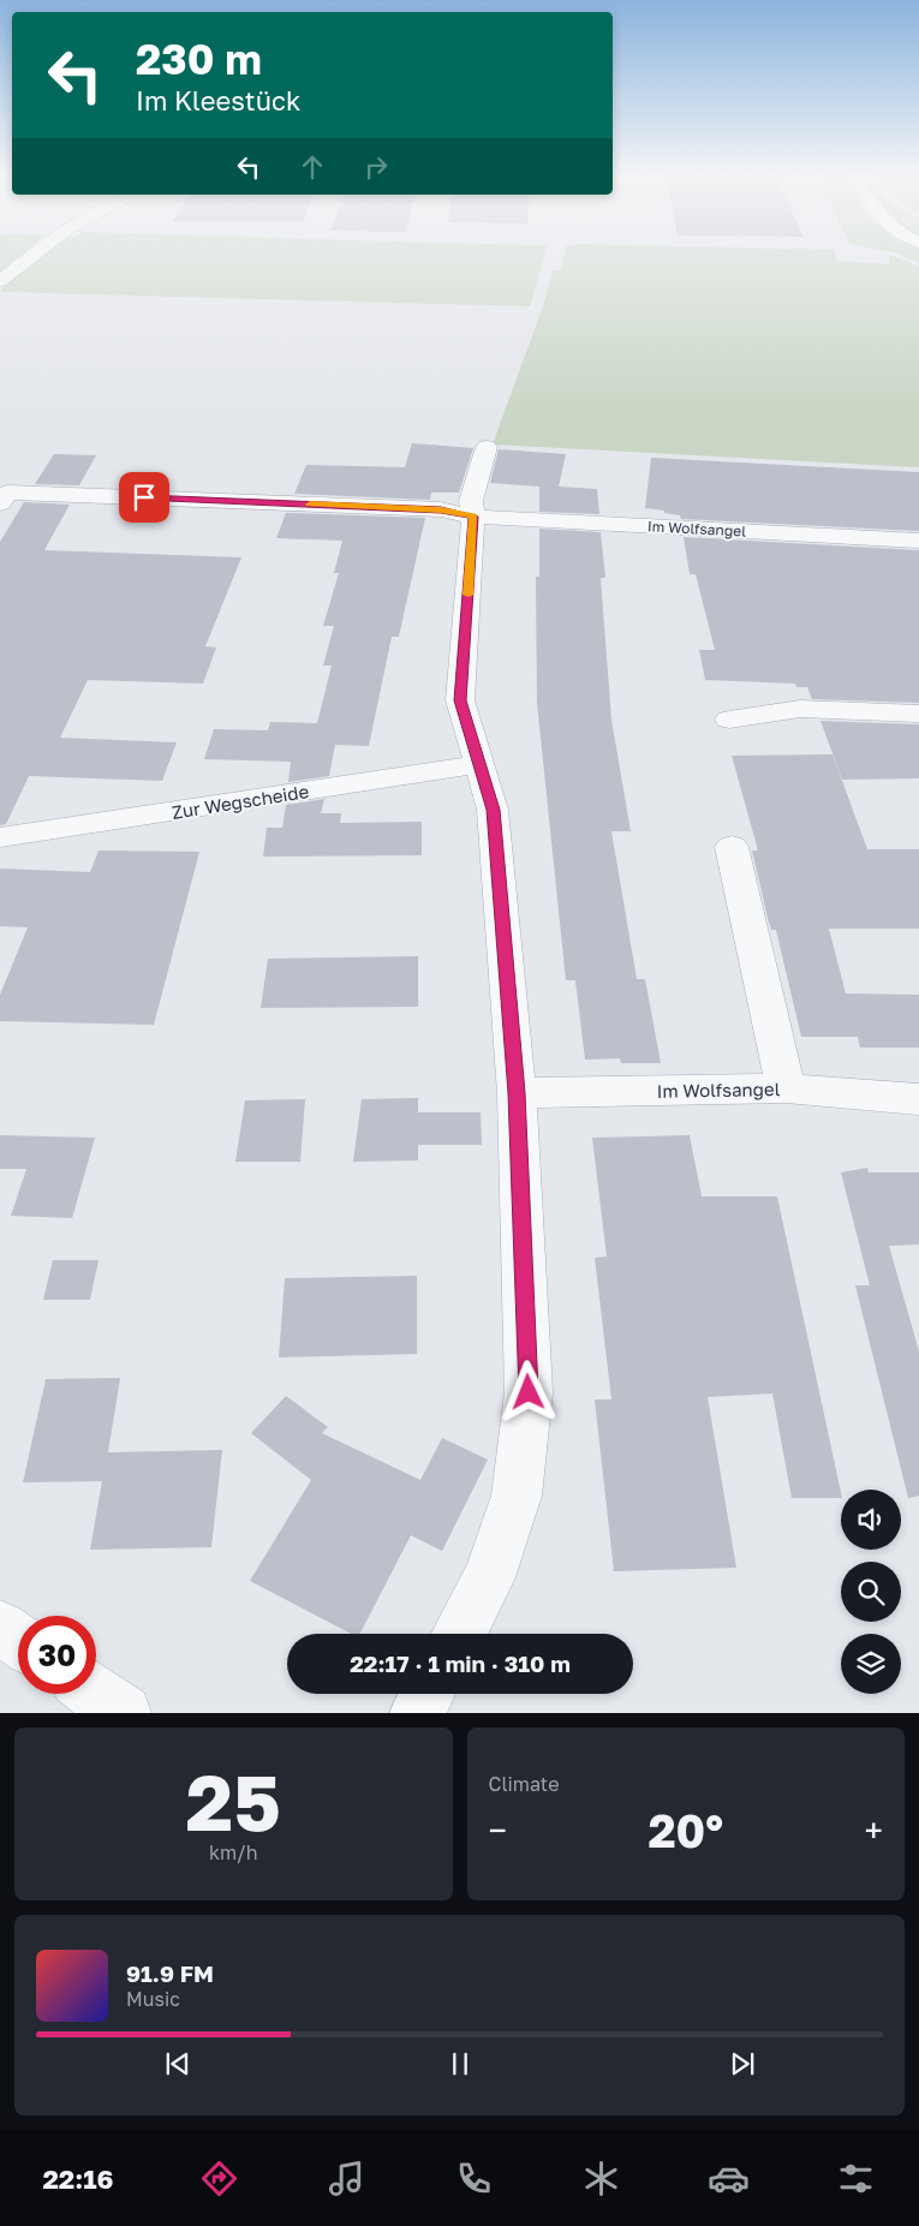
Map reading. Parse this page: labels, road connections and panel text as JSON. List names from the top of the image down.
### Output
{
  "streets": {
    "street": ["Im Wolfsangel", "Zur Wegscheide"]
  },
  "page": {
    "turn": ["230 m", "Im Kleestück"],
    "limit": "30",
    "trip": "22:17 · 1 min · 310 m",
    "tile": [
      ["25", "km/h"],
      "Climate"
    ],
    "heat": ["−", "20°", "+"],
    "song": ["91.9 FM", "Music"],
    "tabs": "22:16"
  }
}
